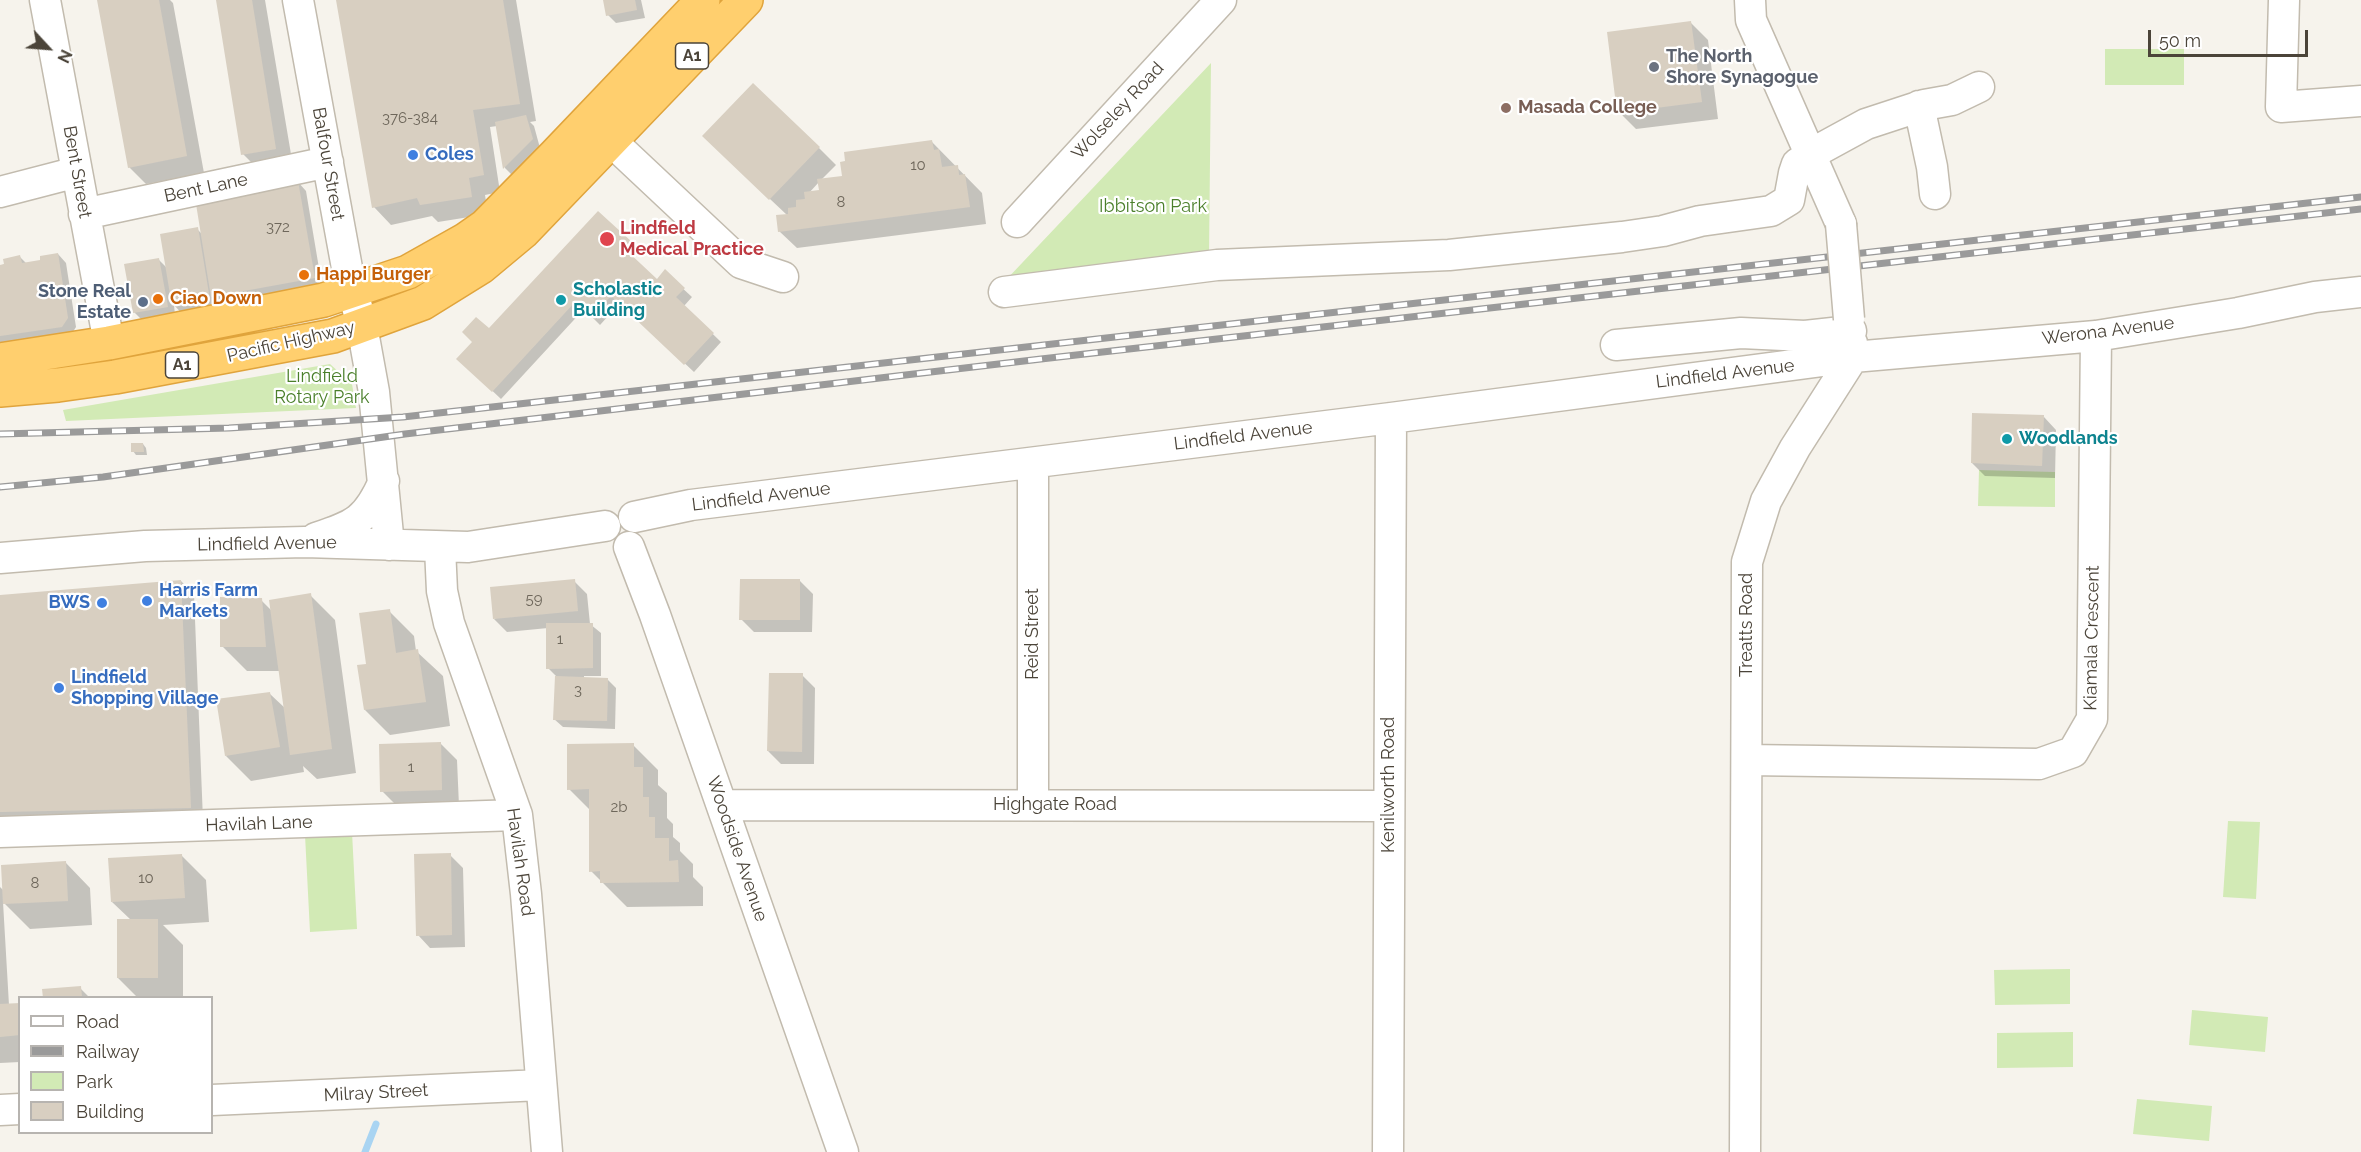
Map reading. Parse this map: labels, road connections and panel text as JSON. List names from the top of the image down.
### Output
{
  "streets": {
    "highway": ["A1", "Pacific Highway"],
    "street": [
      "Wolseley Road",
      "Balfour Street",
      "Bent Street",
      "Bent Lane",
      "Werona Avenue",
      "Lindfield Avenue",
      "Treatts Road",
      "Reid Street",
      "Kiamala Crescent",
      "Kenilworth Road",
      "Highgate Road",
      "Havilah Lane",
      "Woodside Avenue",
      "Havilah Road",
      "Milray Street"
    ]
  },
  "crossings": [
    ["Balfour Street", "Bent Lane"],
    ["Balfour Street", "Pacific Highway"],
    ["Bent Street", "Bent Lane"],
    ["Bent Street", "Pacific Highway"],
    ["Werona Avenue", "Lindfield Avenue"],
    ["Werona Avenue", "Treatts Road"],
    ["Werona Avenue", "Kiamala Crescent"],
    ["Lindfield Avenue", "Treatts Road"],
    ["Lindfield Avenue", "Reid Street"],
    ["Lindfield Avenue", "Kenilworth Road"],
    ["Lindfield Avenue", "Woodside Avenue"],
    ["Lindfield Avenue", "Havilah Road"],
    ["Treatts Road", "Kiamala Crescent"],
    ["Reid Street", "Highgate Road"],
    ["Kenilworth Road", "Highgate Road"],
    ["Highgate Road", "Woodside Avenue"],
    ["Havilah Lane", "Havilah Road"],
    ["Havilah Road", "Milray Street"]
  ],
  "parks": ["Ibbitson Park", "Lindfield Rotary Park"],
  "places": [
    "The North Shore Synagogue",
    "Masada College",
    "Coles",
    "Lindfield Medical Practice",
    "Happi Burger",
    "Ciao Down",
    "Scholastic Building",
    "Stone Real Estate",
    "Woodlands",
    "Harris Farm Markets",
    "BWS",
    "Lindfield Shopping Village"
  ],
  "house_numbers": [
    "376-384",
    "10",
    "8",
    "372",
    "59",
    "1",
    "3",
    "1",
    "2b",
    "10",
    "8"
  ],
  "legend": [
    "Road",
    "Railway",
    "Park",
    "Building"
  ],
  "scale_bar": "50 m",
  "north": "bottom right"
}
